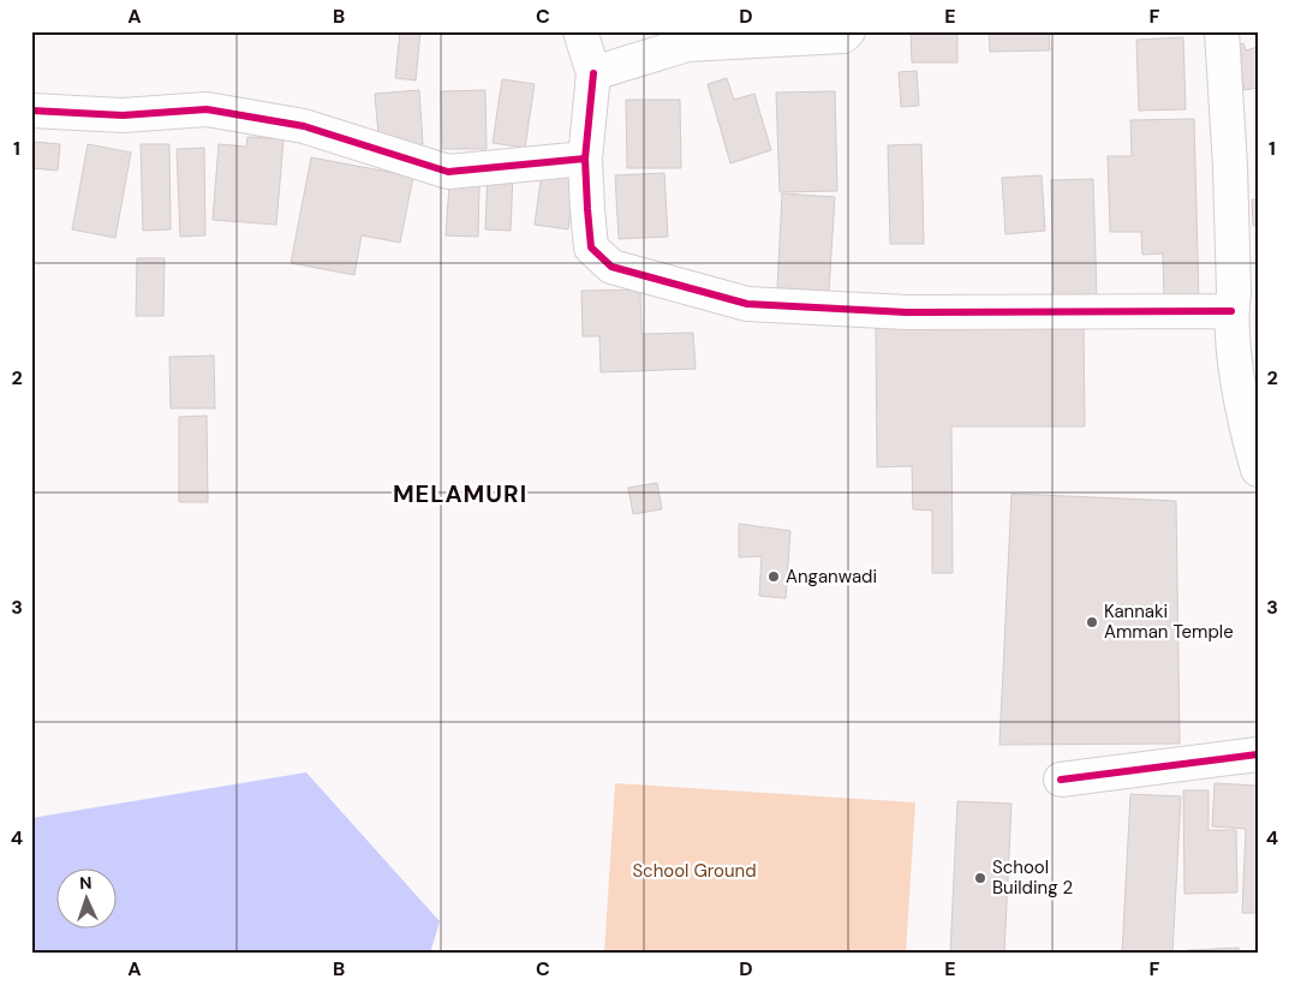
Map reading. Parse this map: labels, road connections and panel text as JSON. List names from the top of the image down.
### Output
{
  "districts": ["MELAMURI"],
  "parks": ["School Ground"],
  "places": ["Anganwadi", "Kannaki Amman Temple", "School Building 2"],
  "north": "top",
  "grid": {
    "columns": [
      "A",
      "B",
      "C",
      "D",
      "E",
      "F"
    ],
    "rows": [
      "1",
      "2",
      "3",
      "4"
    ]
  }
}
